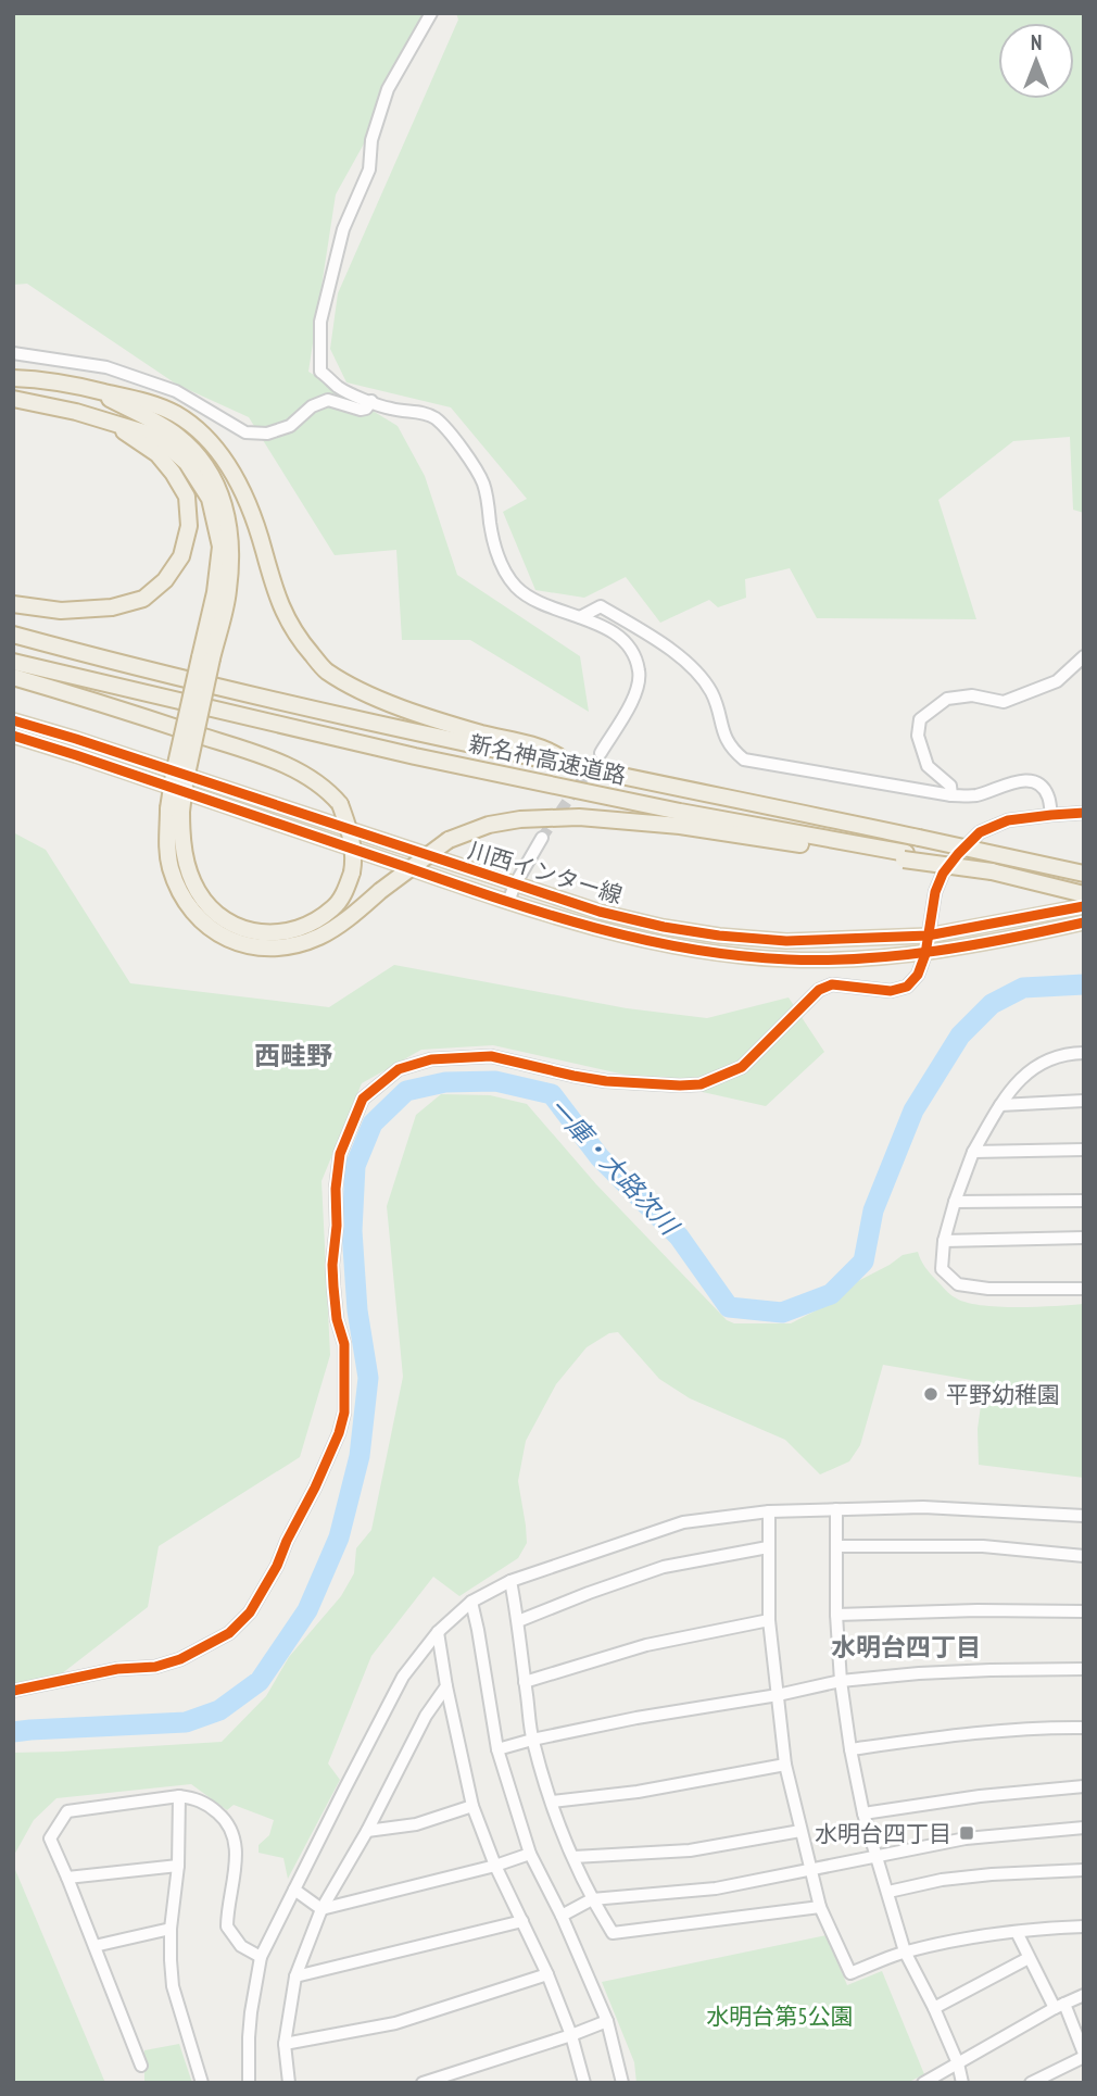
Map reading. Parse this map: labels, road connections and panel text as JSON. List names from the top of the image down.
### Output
{
  "streets": {
    "highway": ["新名神高速道路"],
    "main road": ["川西インター線"]
  },
  "districts": ["西畦野", "水明台四丁目"],
  "water": ["一庫・大路次川"],
  "parks": ["水明台第5公園"],
  "places": {
    "other": ["平野幼稚園"],
    "transit": ["水明台四丁目"]
  },
  "north": "top"
}
